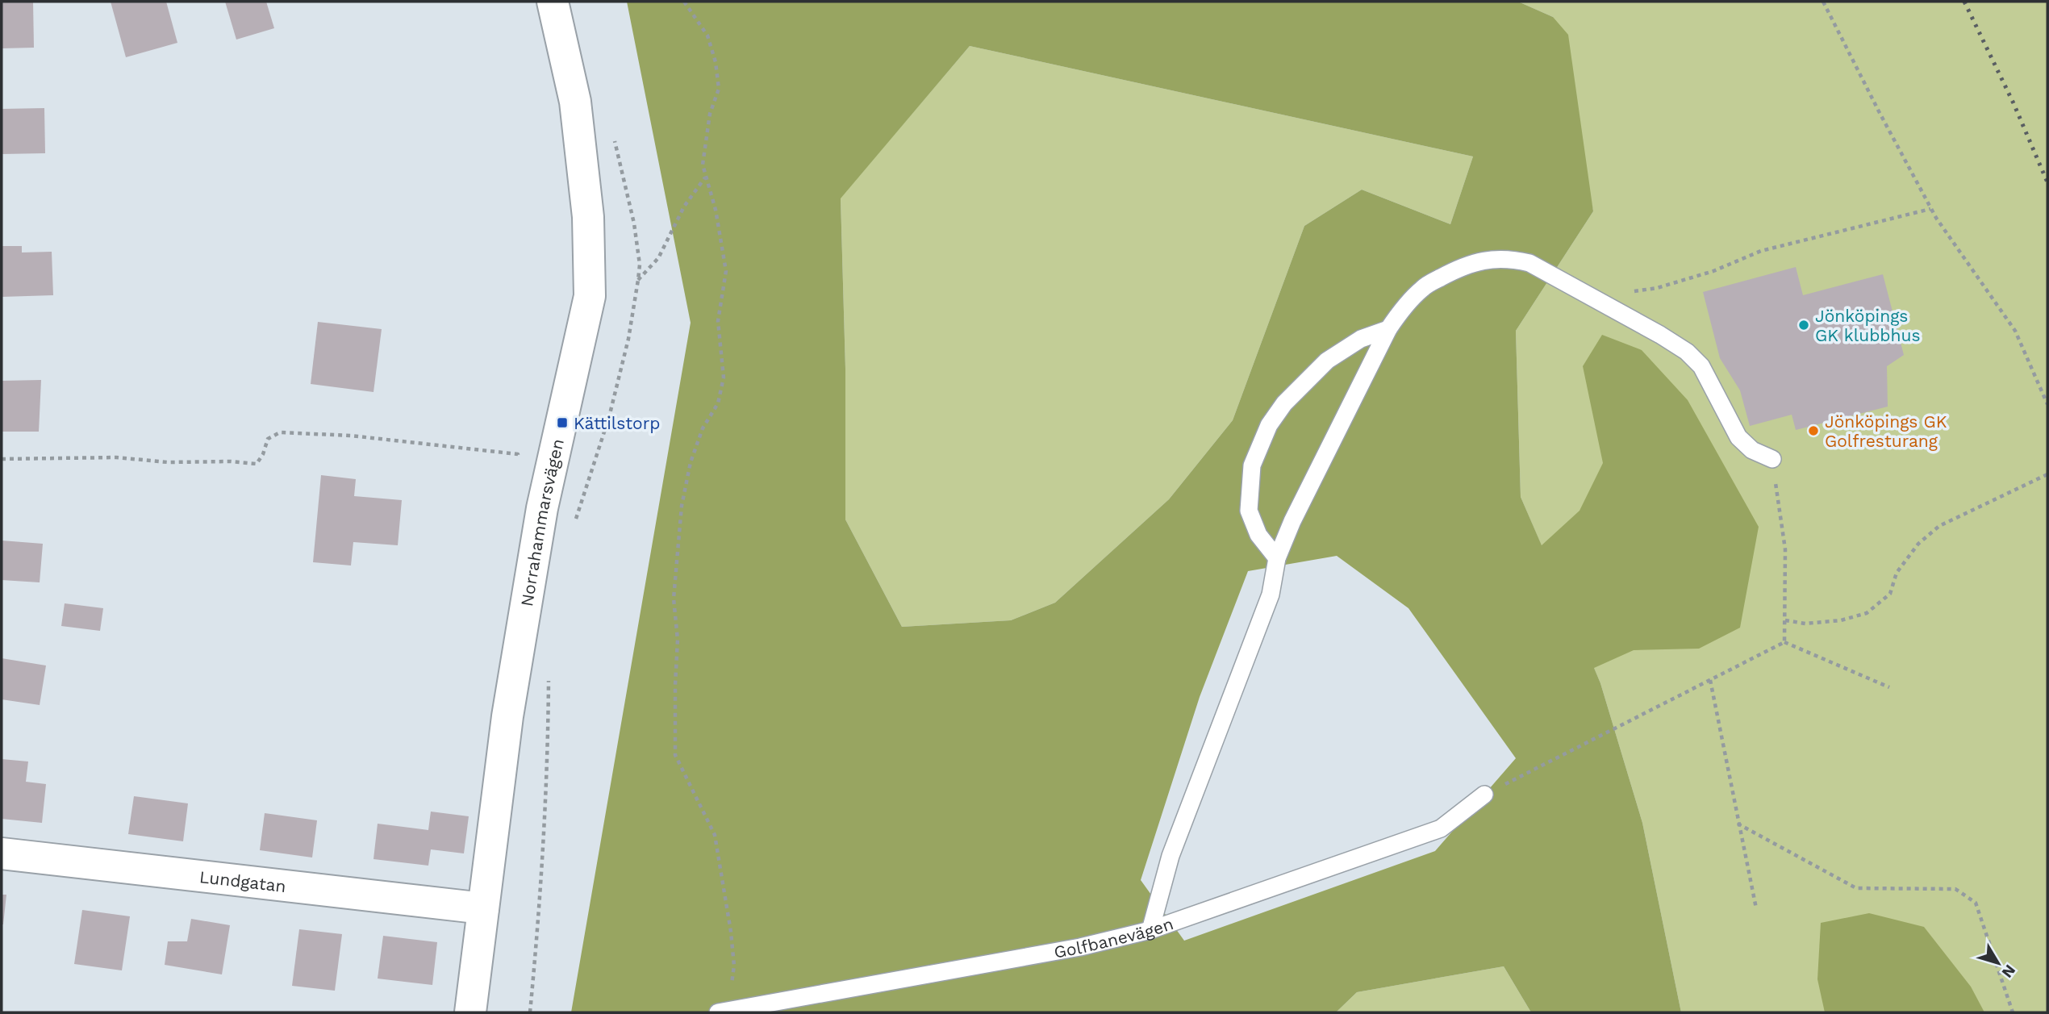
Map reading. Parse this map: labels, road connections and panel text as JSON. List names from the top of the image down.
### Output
{
  "streets": {
    "street": ["Norrahammarsvägen", "Lundgatan"],
    "lane": ["Golfbanevägen"]
  },
  "crossings": [
    ["Norrahammarsvägen", "Lundgatan"]
  ],
  "places": {
    "other": ["Jönköpings GK klubbhus", "Jönköpings GK Golfresturang"],
    "transit": ["Kättilstorp"]
  },
  "north": "bottom right"
}
